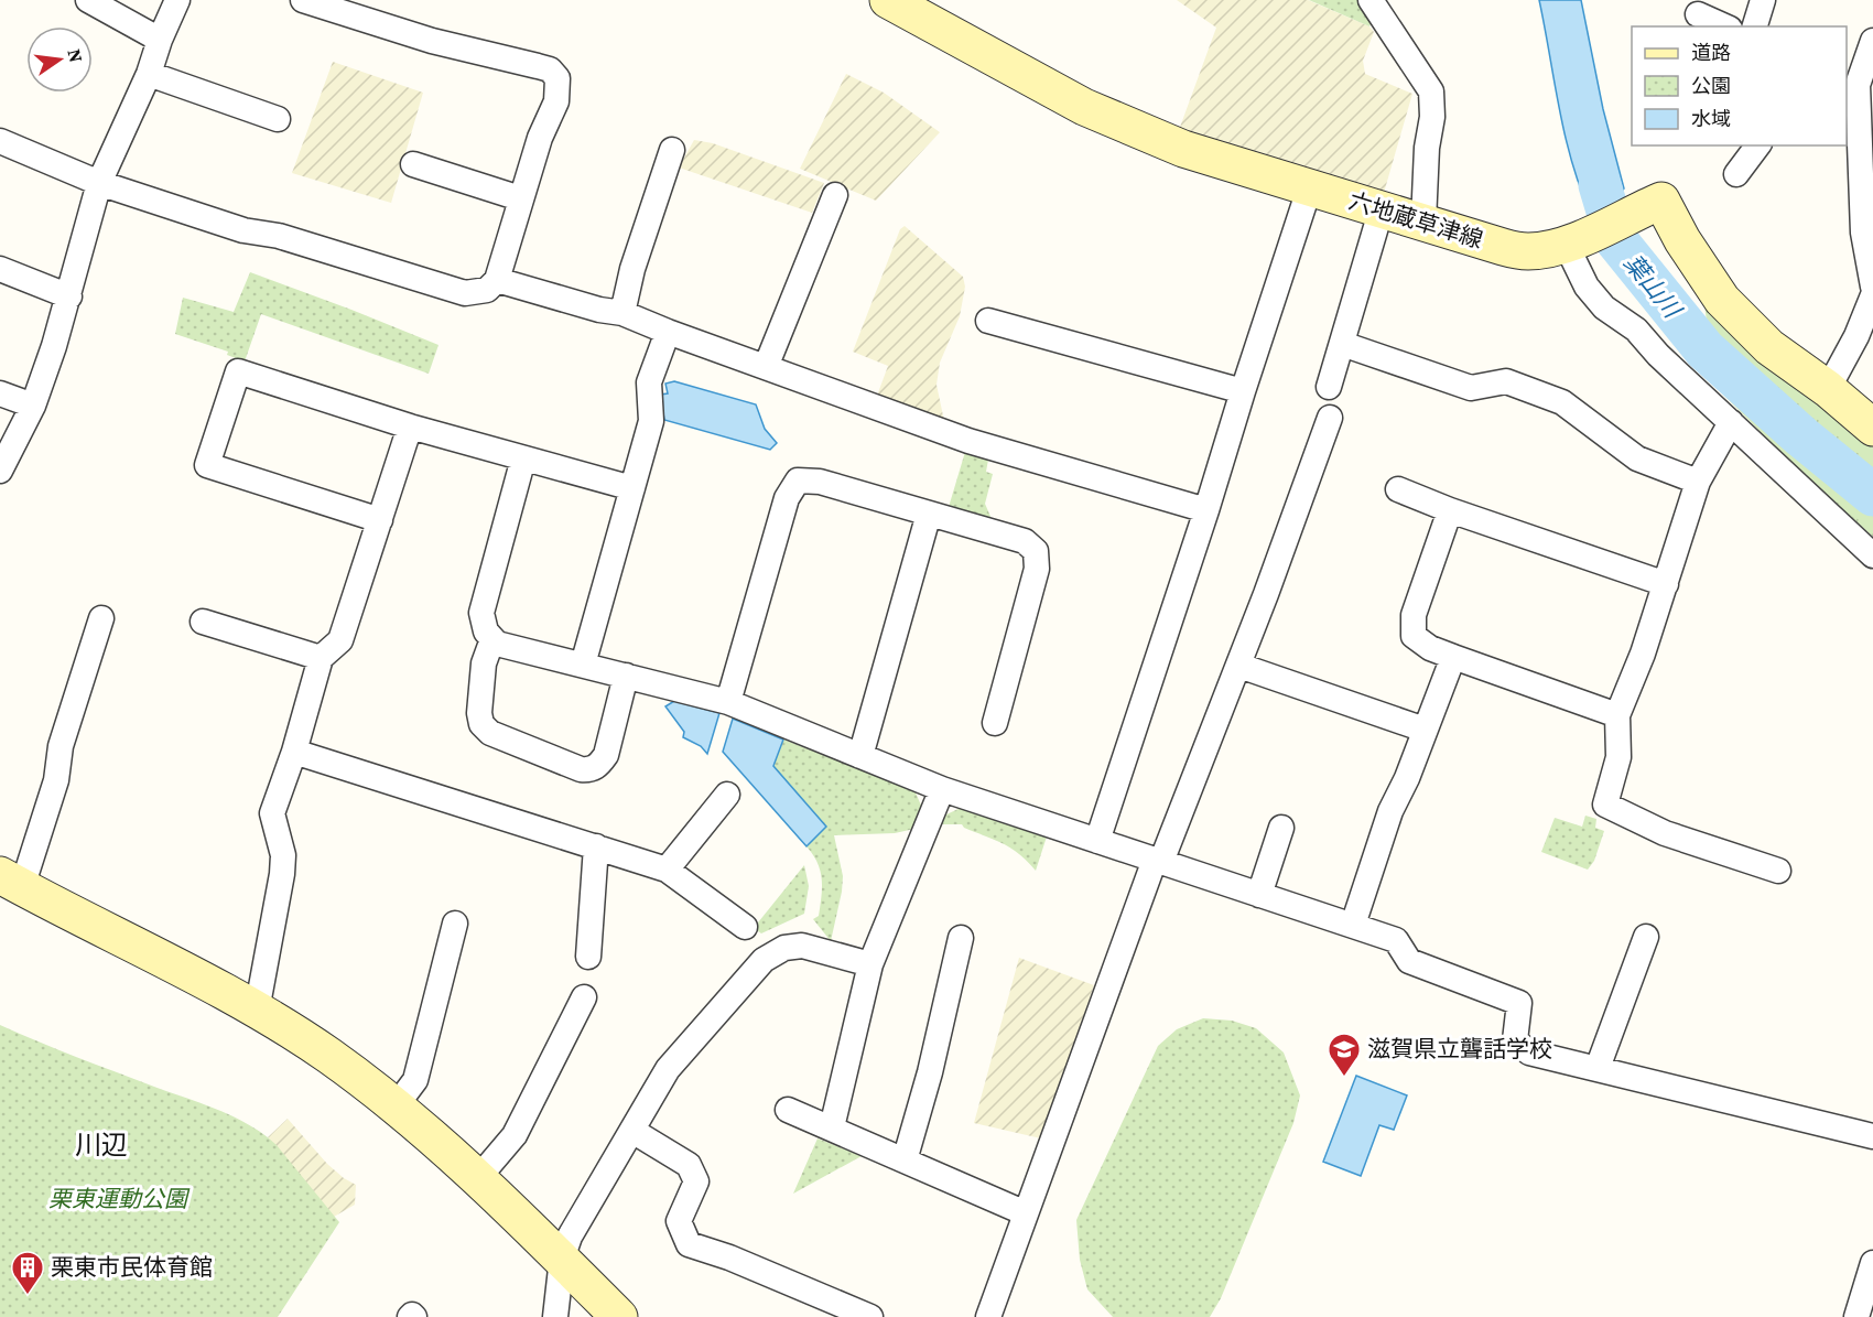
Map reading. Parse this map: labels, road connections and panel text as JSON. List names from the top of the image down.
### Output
{
  "streets": {
    "main road": ["六地蔵草津線"]
  },
  "districts": ["川辺"],
  "water": ["葉山川"],
  "parks": ["栗東運動公園"],
  "places": {
    "school or university": ["滋賀県立聾話学校"],
    "building": ["栗東市民体育館"]
  },
  "legend": ["道路", "公園", "水域"],
  "north": "right"
}
